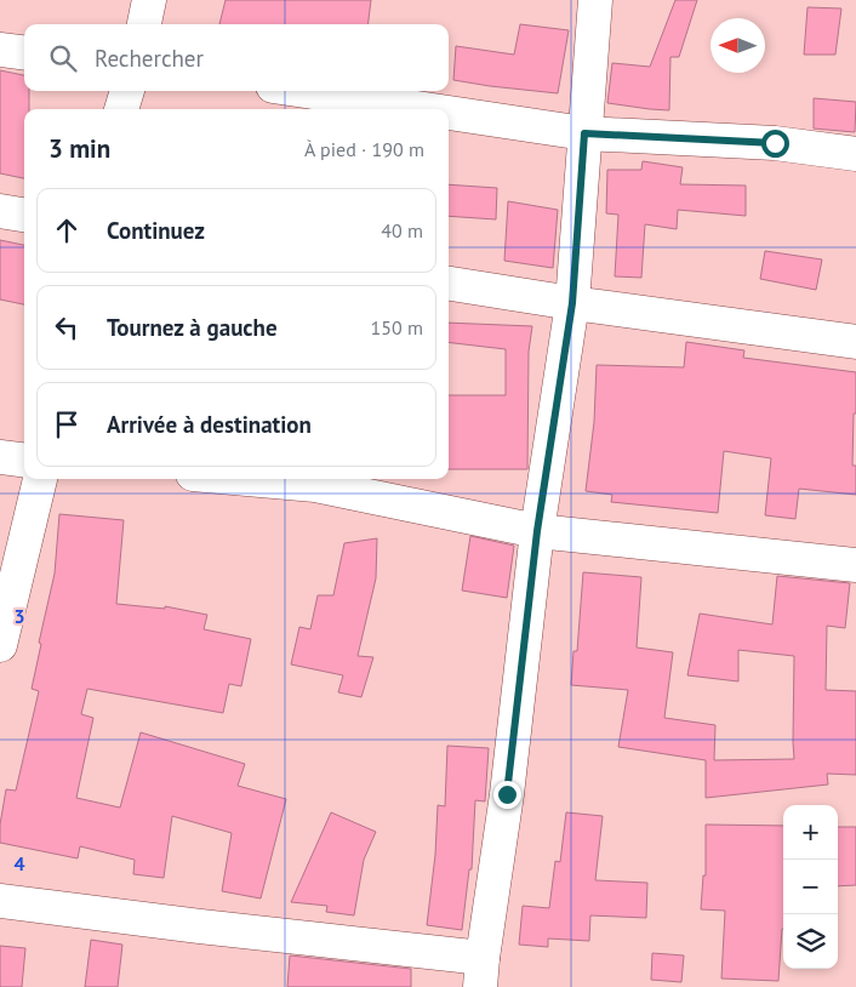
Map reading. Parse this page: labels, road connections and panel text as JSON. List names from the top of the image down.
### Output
{
  "north": "left",
  "page": {
    "search": "Rechercher",
    "heading": ["3 min", "À pied · 190 m"],
    "list": [
      ["Continuez", "40 m"],
      ["Tournez à gauche", "150 m"],
      "Arrivée à destination"
    ],
    "map_buttons": ["+", "−"]
  },
  "grid": {
    "rows": ["3", "4"]
  }
}
